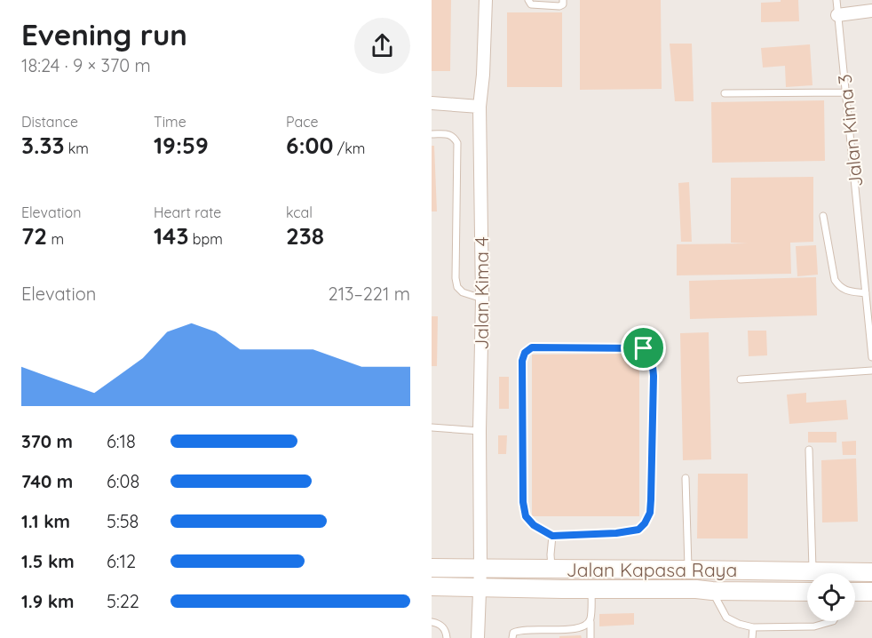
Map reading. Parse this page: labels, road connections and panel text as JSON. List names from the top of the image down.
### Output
{
  "streets": {
    "main road": ["Jalan Kapasa Raya"],
    "street": ["Jalan Kima 4"],
    "lane": ["Jalan Kima 3"]
  },
  "crossings": [
    ["Jalan Kima 4", "Jalan Kapasa Raya"]
  ],
  "page": {
    "heading": ["Evening run", "18:24 · 9 × 370 m"],
    "stats": [
      ["Distance", "3.33 km"],
      ["Time", "19:59"],
      ["Pace", "6:00 /km"],
      ["Elevation", "72 m"],
      ["Heart rate", "143 bpm"],
      ["kcal", "238"]
    ],
    "chart": ["Elevation", "213–221 m"],
    "list": [
      {
        "name": "370 m",
        "note": "6:18"
      },
      {
        "name": "740 m",
        "note": "6:08"
      },
      {
        "name": "1.1 km",
        "note": "5:58"
      },
      {
        "name": "1.5 km",
        "note": "6:12"
      },
      {
        "name": "1.9 km",
        "note": "5:22"
      }
    ]
  }
}
